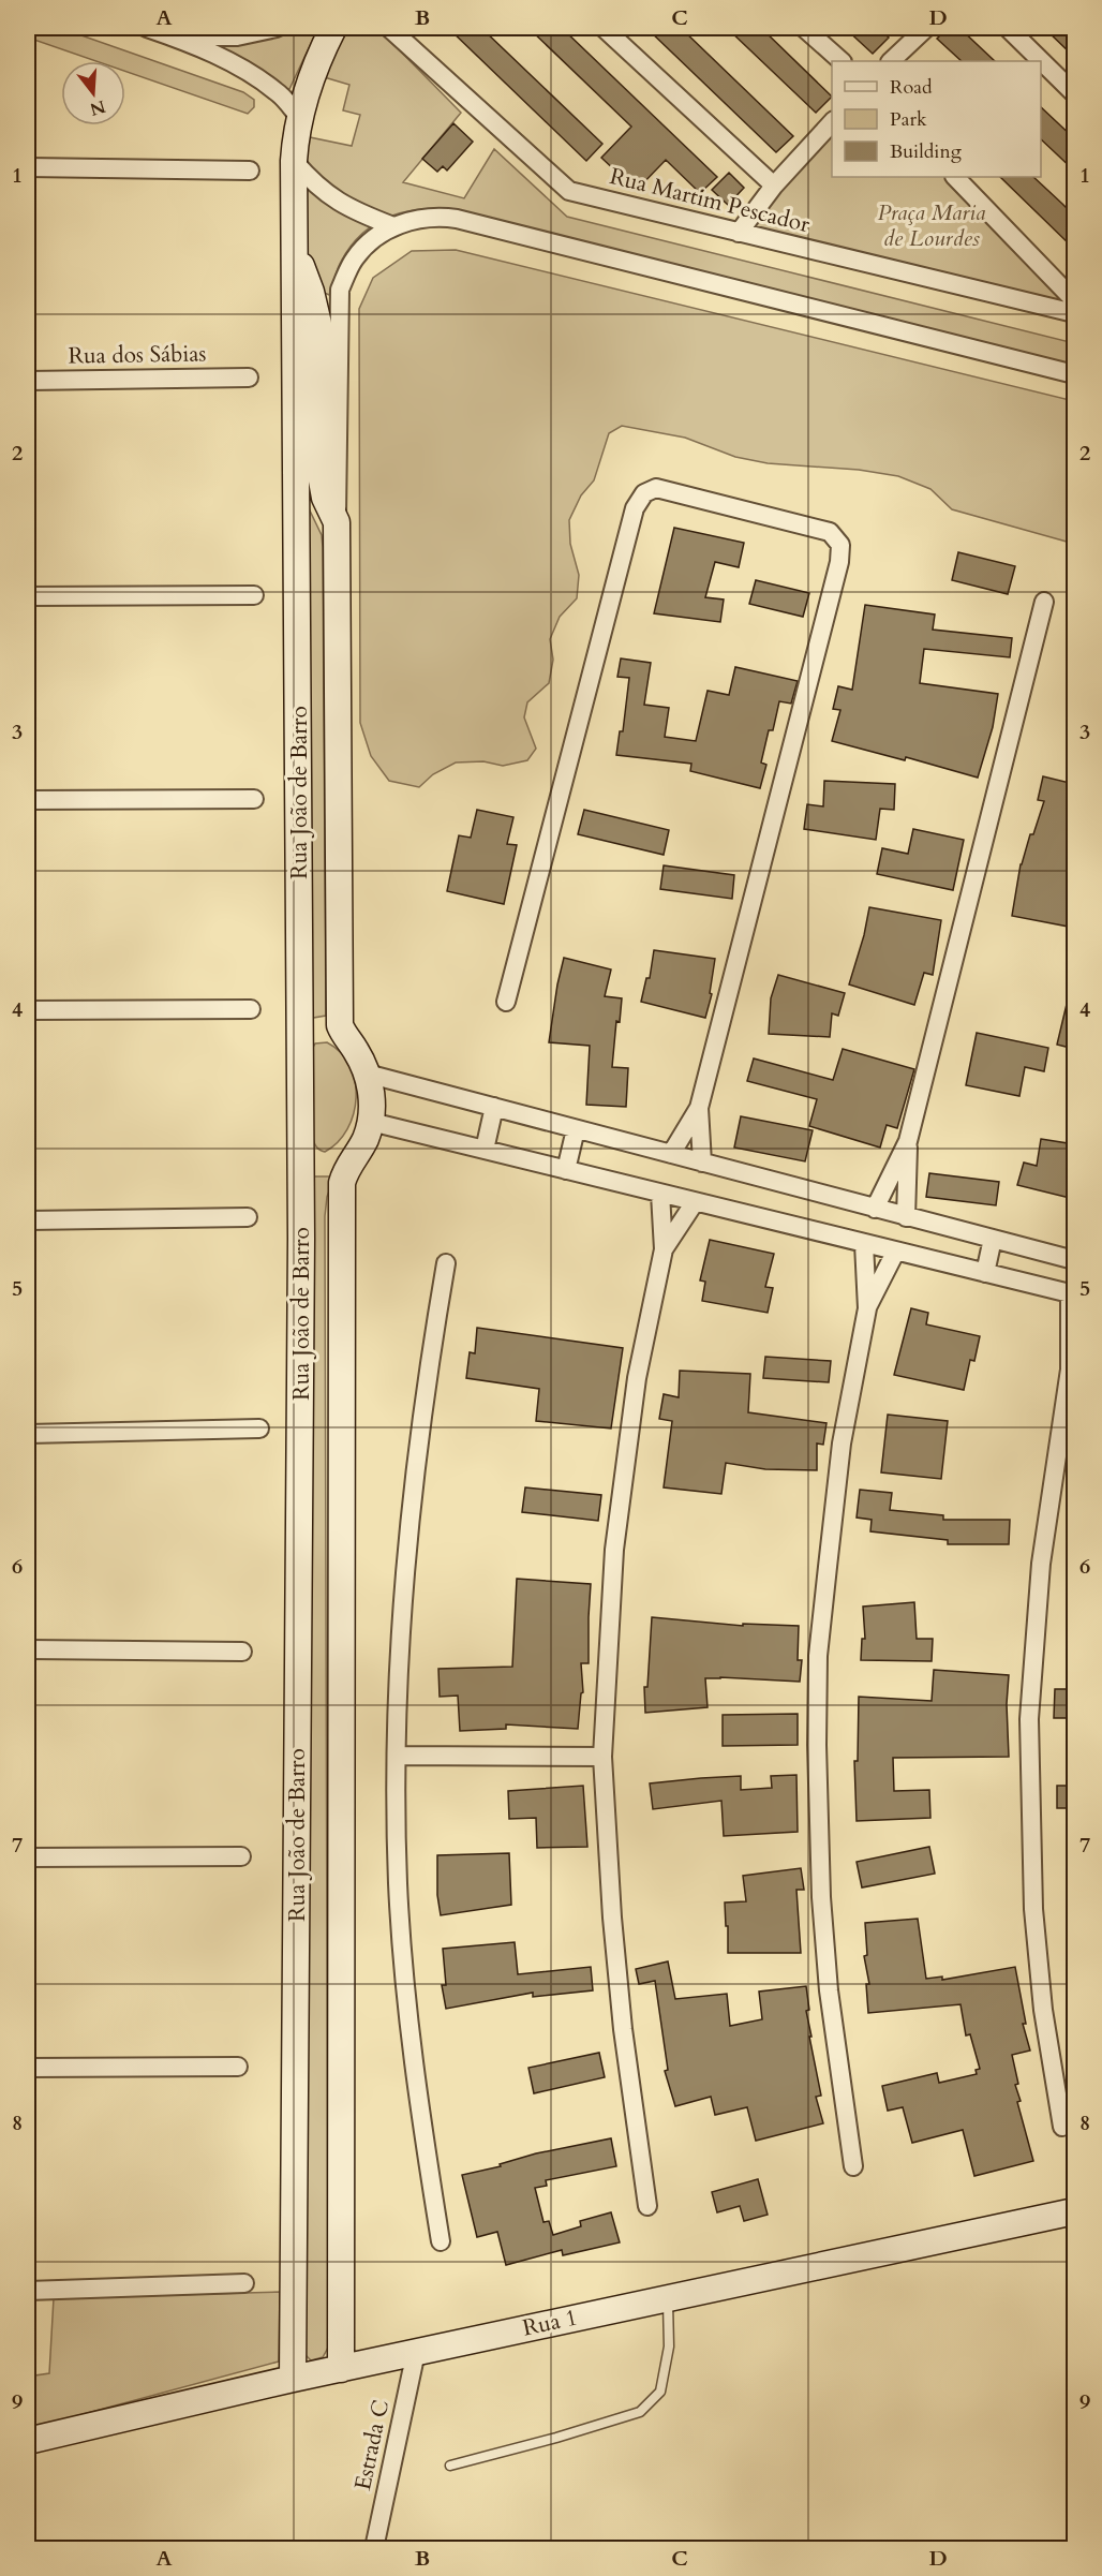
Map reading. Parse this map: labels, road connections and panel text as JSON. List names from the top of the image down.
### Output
{
  "streets": {
    "street": [
      "Rua Martim Pescador",
      "Rua dos Sábias",
      "Rua João de Barro",
      "Rua 1",
      "Estrada C"
    ]
  },
  "crossings": [
    ["Rua João de Barro", "Rua 1"],
    ["Rua 1", "Estrada C"]
  ],
  "parks": ["Praça Maria de Lourdes"],
  "legend": ["Road", "Park", "Building"],
  "north": "bottom",
  "grid": {
    "columns": [
      "A",
      "B",
      "C",
      "D"
    ],
    "rows": [
      "1",
      "2",
      "3",
      "4",
      "5",
      "6",
      "7",
      "8",
      "9"
    ]
  }
}
